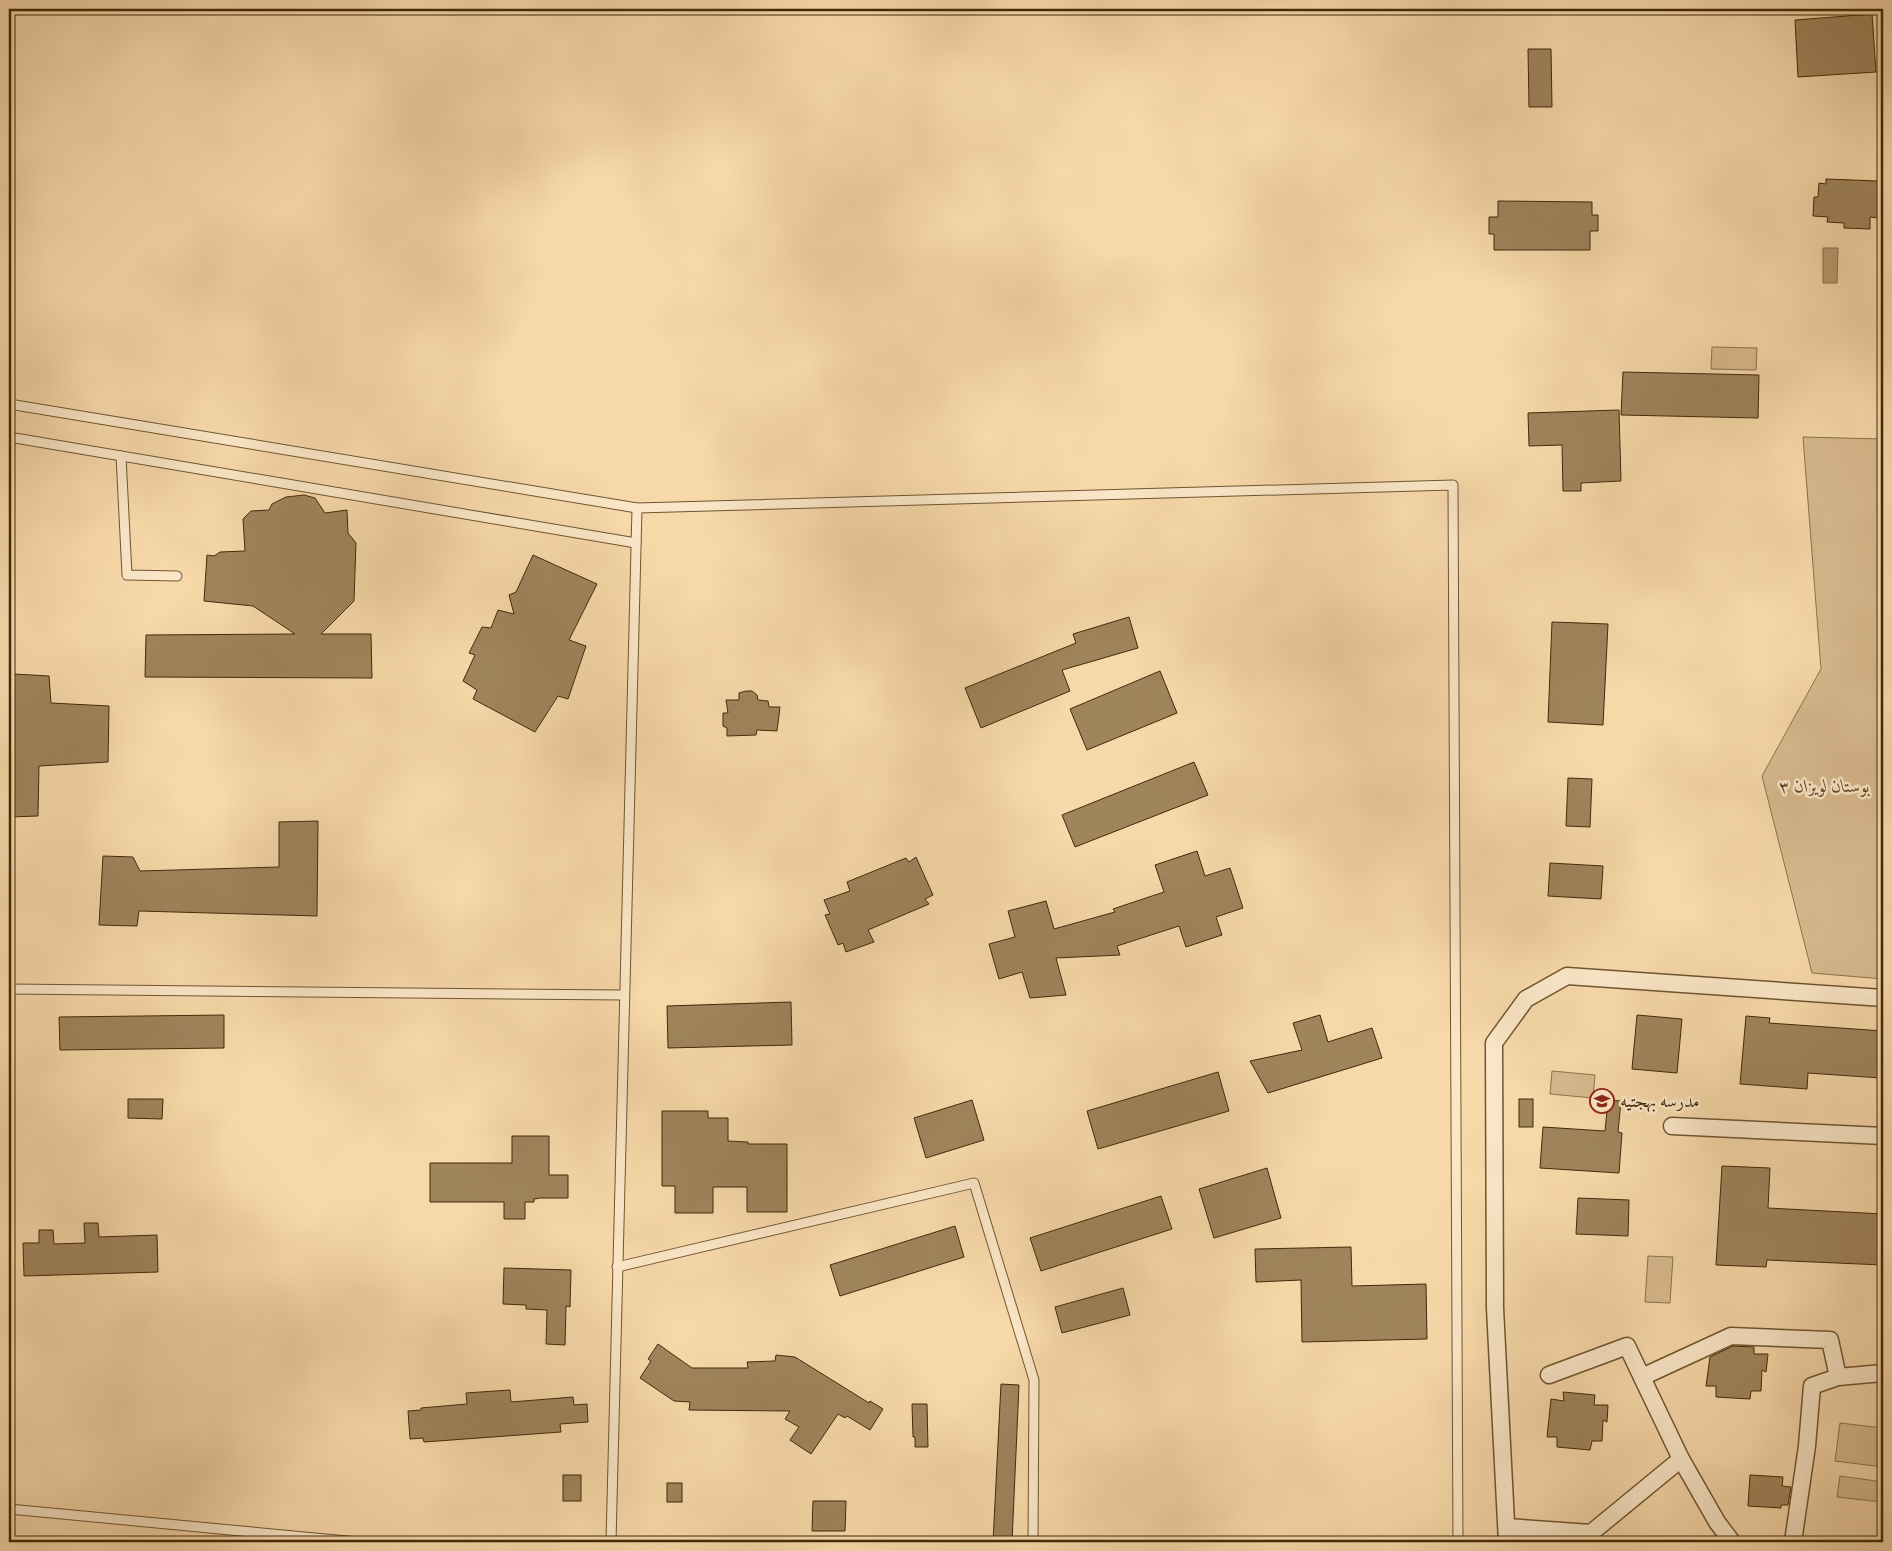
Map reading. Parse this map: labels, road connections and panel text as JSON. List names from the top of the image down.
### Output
{
  "parks": ["بوستان لویزان ۳"],
  "places": {
    "school or university": ["مدرسه بهجتیه"]
  }
}
